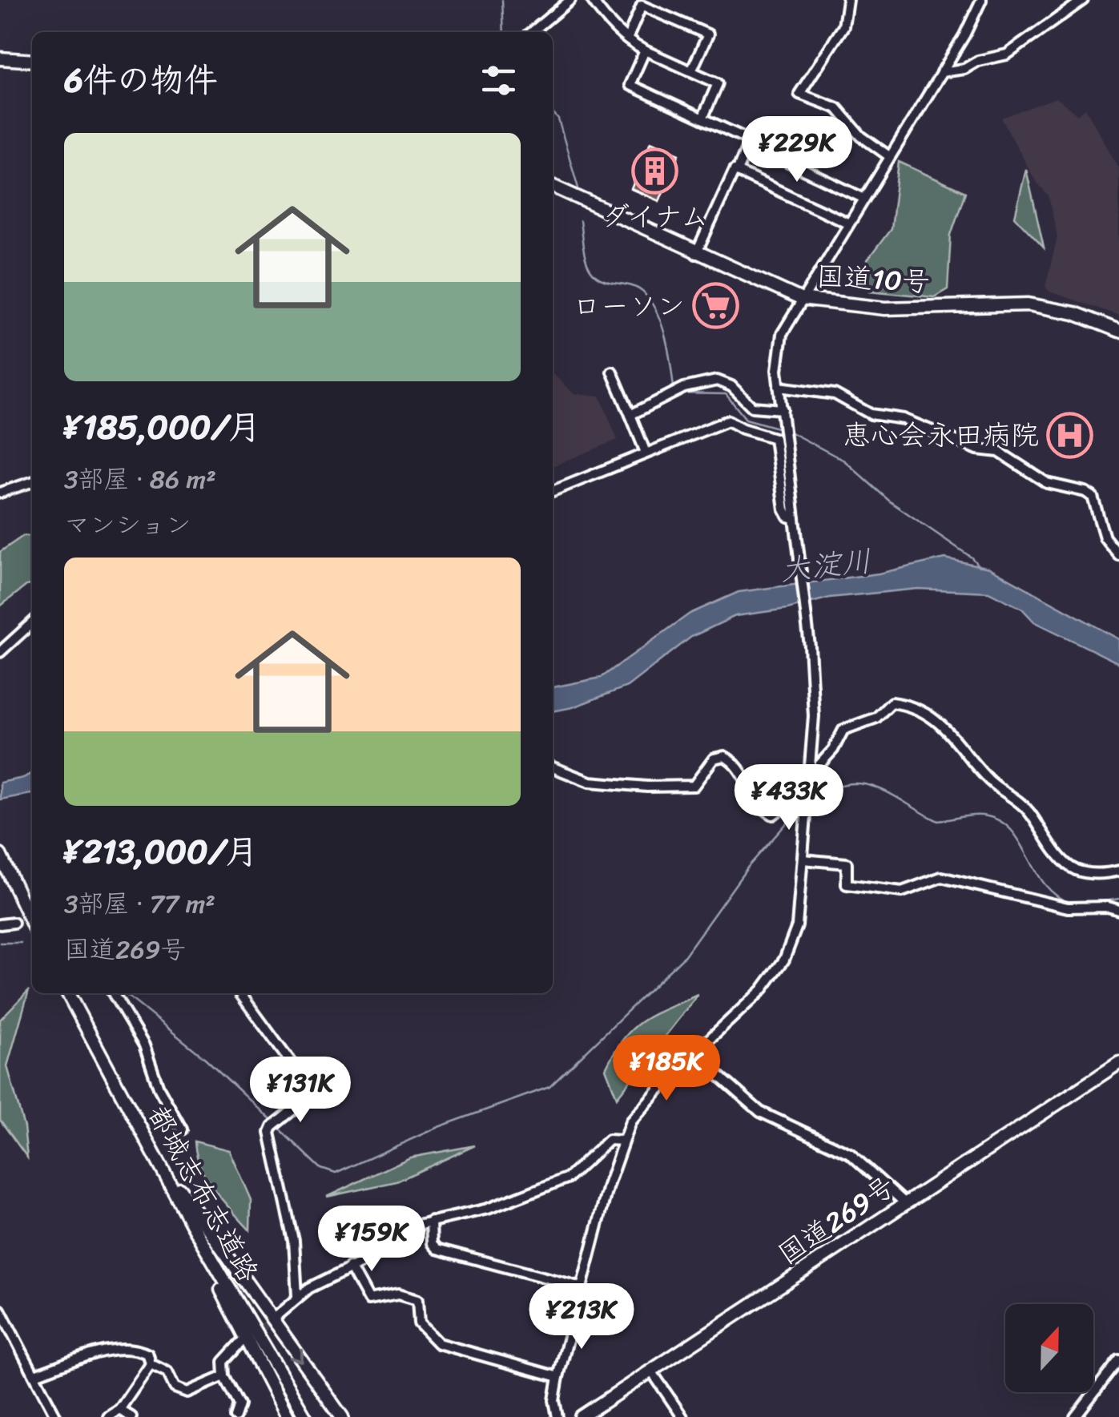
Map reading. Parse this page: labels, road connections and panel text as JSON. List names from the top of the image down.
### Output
{
  "streets": {
    "highway": ["国道10号", "都城志布志道路", "国道269号"]
  },
  "water": ["大淀川"],
  "places": {
    "building": ["ダイナム"],
    "supermarket": ["ローソン"],
    "hospital": ["恵心会永田病院"]
  },
  "north": "top",
  "page": {
    "heading": "6件の物件",
    "price": [
      "¥229K",
      "¥433K",
      "¥185K",
      "¥131K",
      "¥159K",
      "¥213K"
    ],
    "list": [
      {
        "name": "¥185,000/月",
        "note": "3部屋 · 86 m² · マンション"
      },
      {
        "name": "¥213,000/月",
        "note": "3部屋 · 77 m² · 国道269号"
      }
    ]
  }
}
